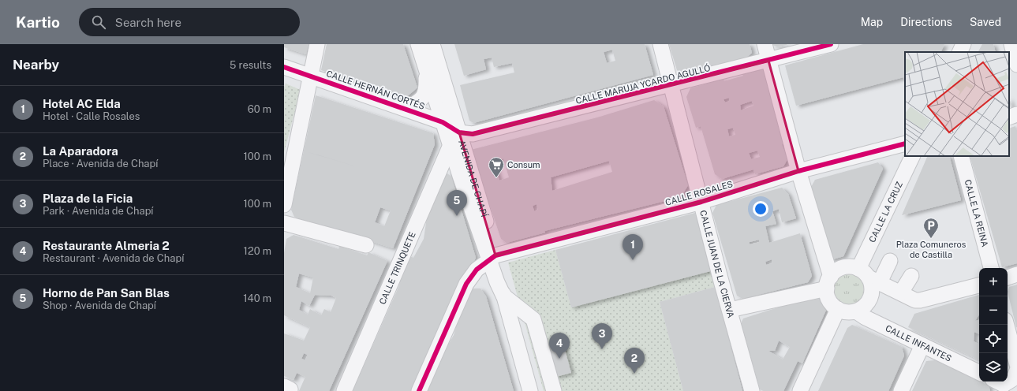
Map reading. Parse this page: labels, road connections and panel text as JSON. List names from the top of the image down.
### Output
{
  "streets": {
    "street": [
      "CALLE MARUJA YCARDO AGULLÓ",
      "CALLE HERNÁN CORTÉS",
      "AVENIDA DE CHAPÍ",
      "CALLE ROSALES",
      "CALLE LA CRUZ",
      "CALLE LA REINA",
      "CALLE JUAN DE LA CIERVA",
      "CALLE TRINQUETE",
      "CALLE INFANTES"
    ]
  },
  "crossings": [
    ["CALLE MARUJA YCARDO AGULLÓ", "CALLE HERNÁN CORTÉS"],
    ["CALLE MARUJA YCARDO AGULLÓ", "AVENIDA DE CHAPÍ"],
    ["CALLE MARUJA YCARDO AGULLÓ", "CALLE JUAN DE LA CIERVA"],
    ["CALLE HERNÁN CORTÉS", "AVENIDA DE CHAPÍ"],
    ["AVENIDA DE CHAPÍ", "CALLE ROSALES"],
    ["AVENIDA DE CHAPÍ", "CALLE TRINQUETE"],
    ["CALLE ROSALES", "CALLE JUAN DE LA CIERVA"],
    ["CALLE LA CRUZ", "CALLE INFANTES"]
  ],
  "places": {
    "supermarket": ["Consum"],
    "parking": ["Plaza Comuneros de Castilla"]
  },
  "page": {
    "header": "Kartio",
    "search": "Search here",
    "nav": ["Map", "Directions", "Saved"],
    "heading": ["Nearby", "5 results"],
    "list": [
      {
        "mark": "1",
        "name": "Hotel AC Elda",
        "note": "Hotel · Calle Rosales",
        "value": "60 m"
      },
      {
        "mark": "2",
        "name": "La Aparadora",
        "note": "Place · Avenida de Chapí",
        "value": "100 m"
      },
      {
        "mark": "3",
        "name": "Plaza de la Ficia",
        "note": "Park · Avenida de Chapí",
        "value": "100 m"
      },
      {
        "mark": "4",
        "name": "Restaurante Almeria 2",
        "note": "Restaurant · Avenida de Chapí",
        "value": "120 m"
      },
      {
        "mark": "5",
        "name": "Horno de Pan San Blas",
        "note": "Shop · Avenida de Chapí",
        "value": "140 m"
      }
    ],
    "pins": [
      "5",
      "1",
      "3",
      "4",
      "2"
    ],
    "map_buttons": ["+", "−"]
  }
}
